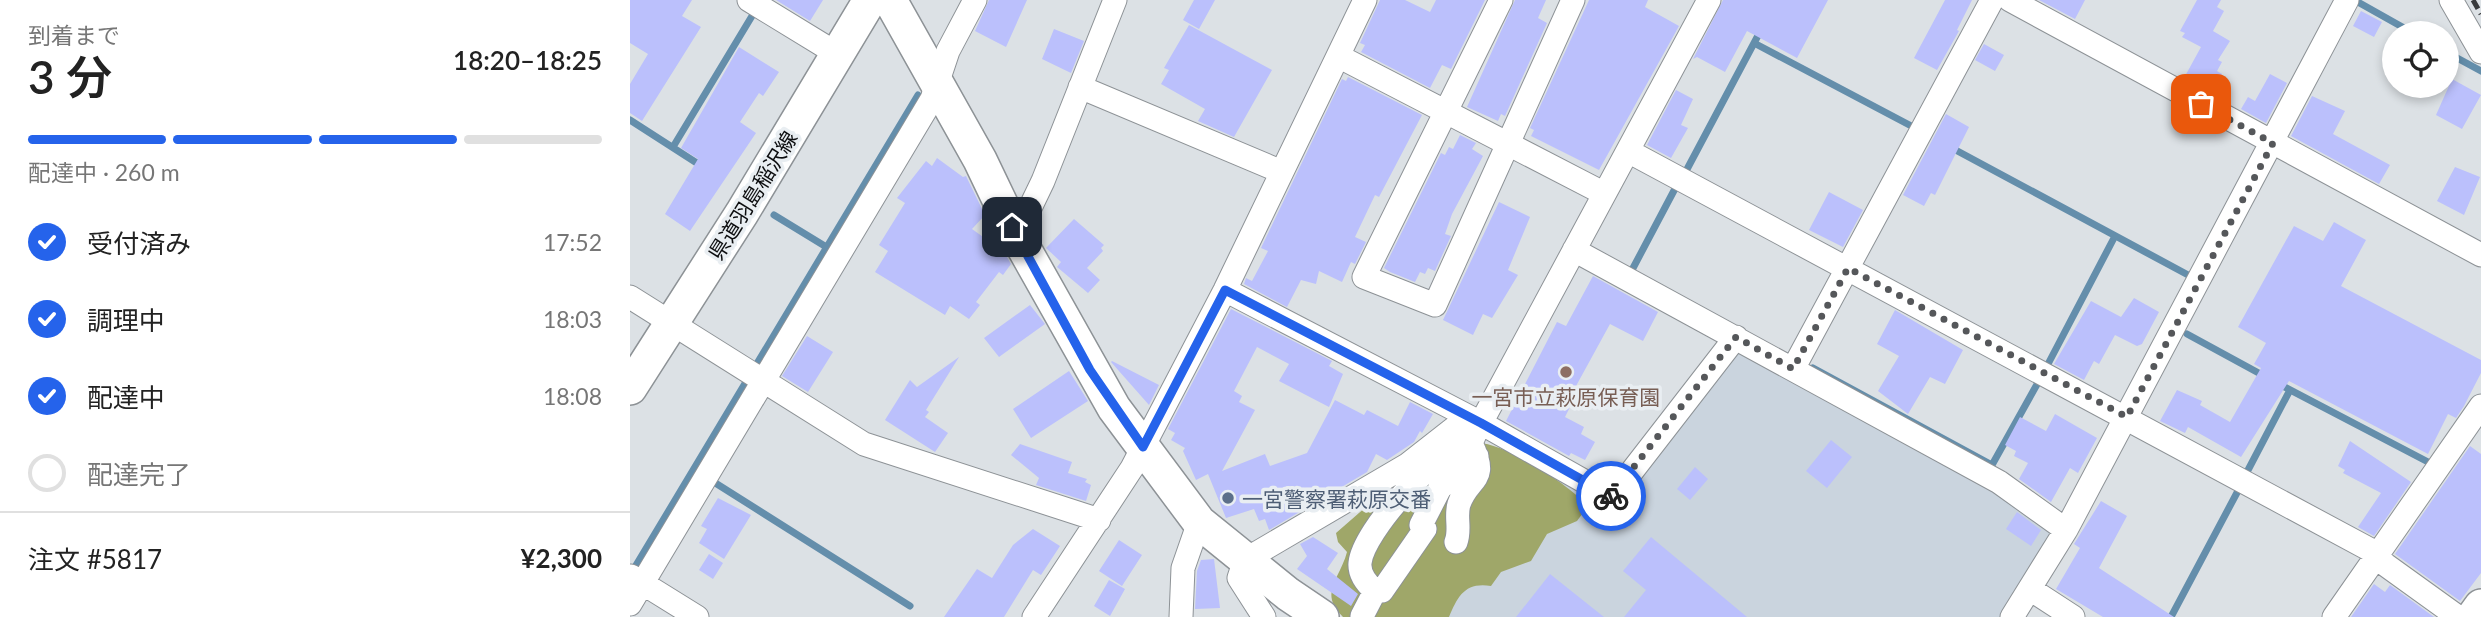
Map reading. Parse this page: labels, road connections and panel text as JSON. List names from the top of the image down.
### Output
{
  "streets": {
    "main road": ["県道羽島稲沢線"]
  },
  "places": ["一宮市立萩原保育園", "一宮警察署萩原交番"],
  "page": {
    "heading": ["3 分", "到着まで", "18:20–18:25"],
    "panel": ["注文 #5817", "¥2,300"],
    "bar": "配達中 · 260 m",
    "list": [
      ["受付済み", "17:52"],
      ["調理中", "18:03"],
      ["配達中", "18:08"],
      "配達完了"
    ]
  }
}
